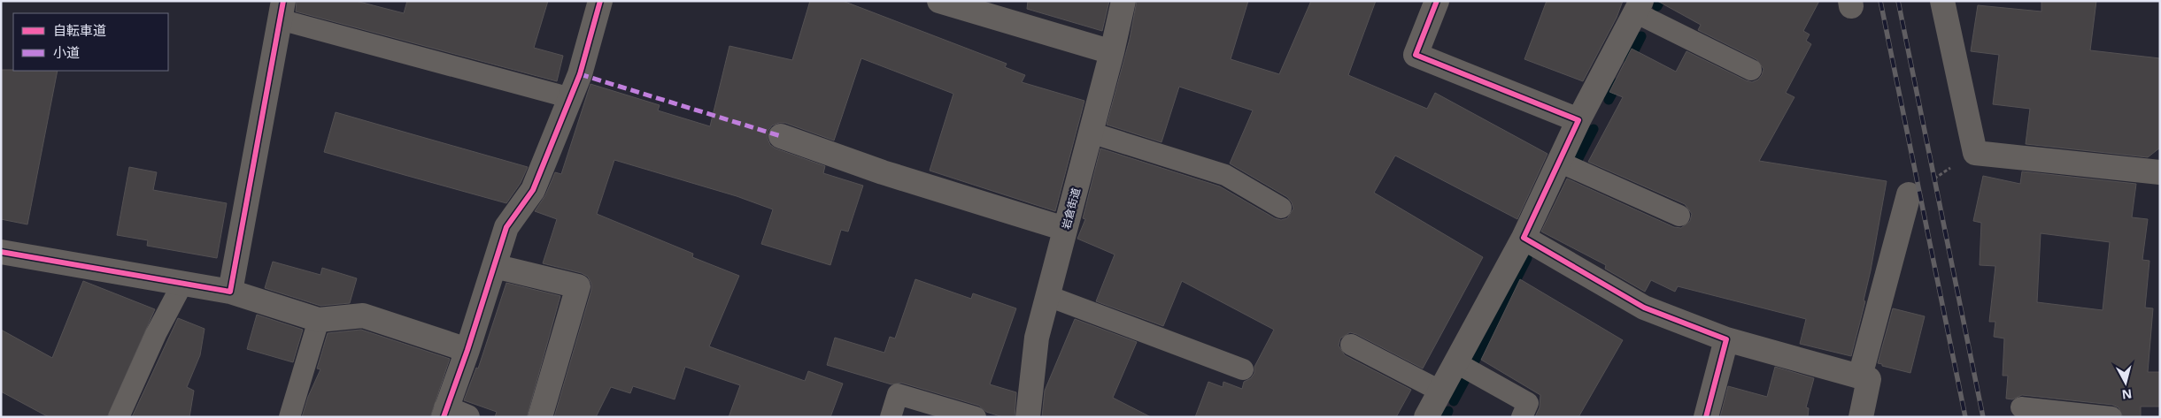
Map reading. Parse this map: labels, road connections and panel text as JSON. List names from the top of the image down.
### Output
{
  "streets": {
    "street": ["岩倉街道"]
  },
  "legend": ["自転車道", "小道"],
  "north": "bottom"
}
